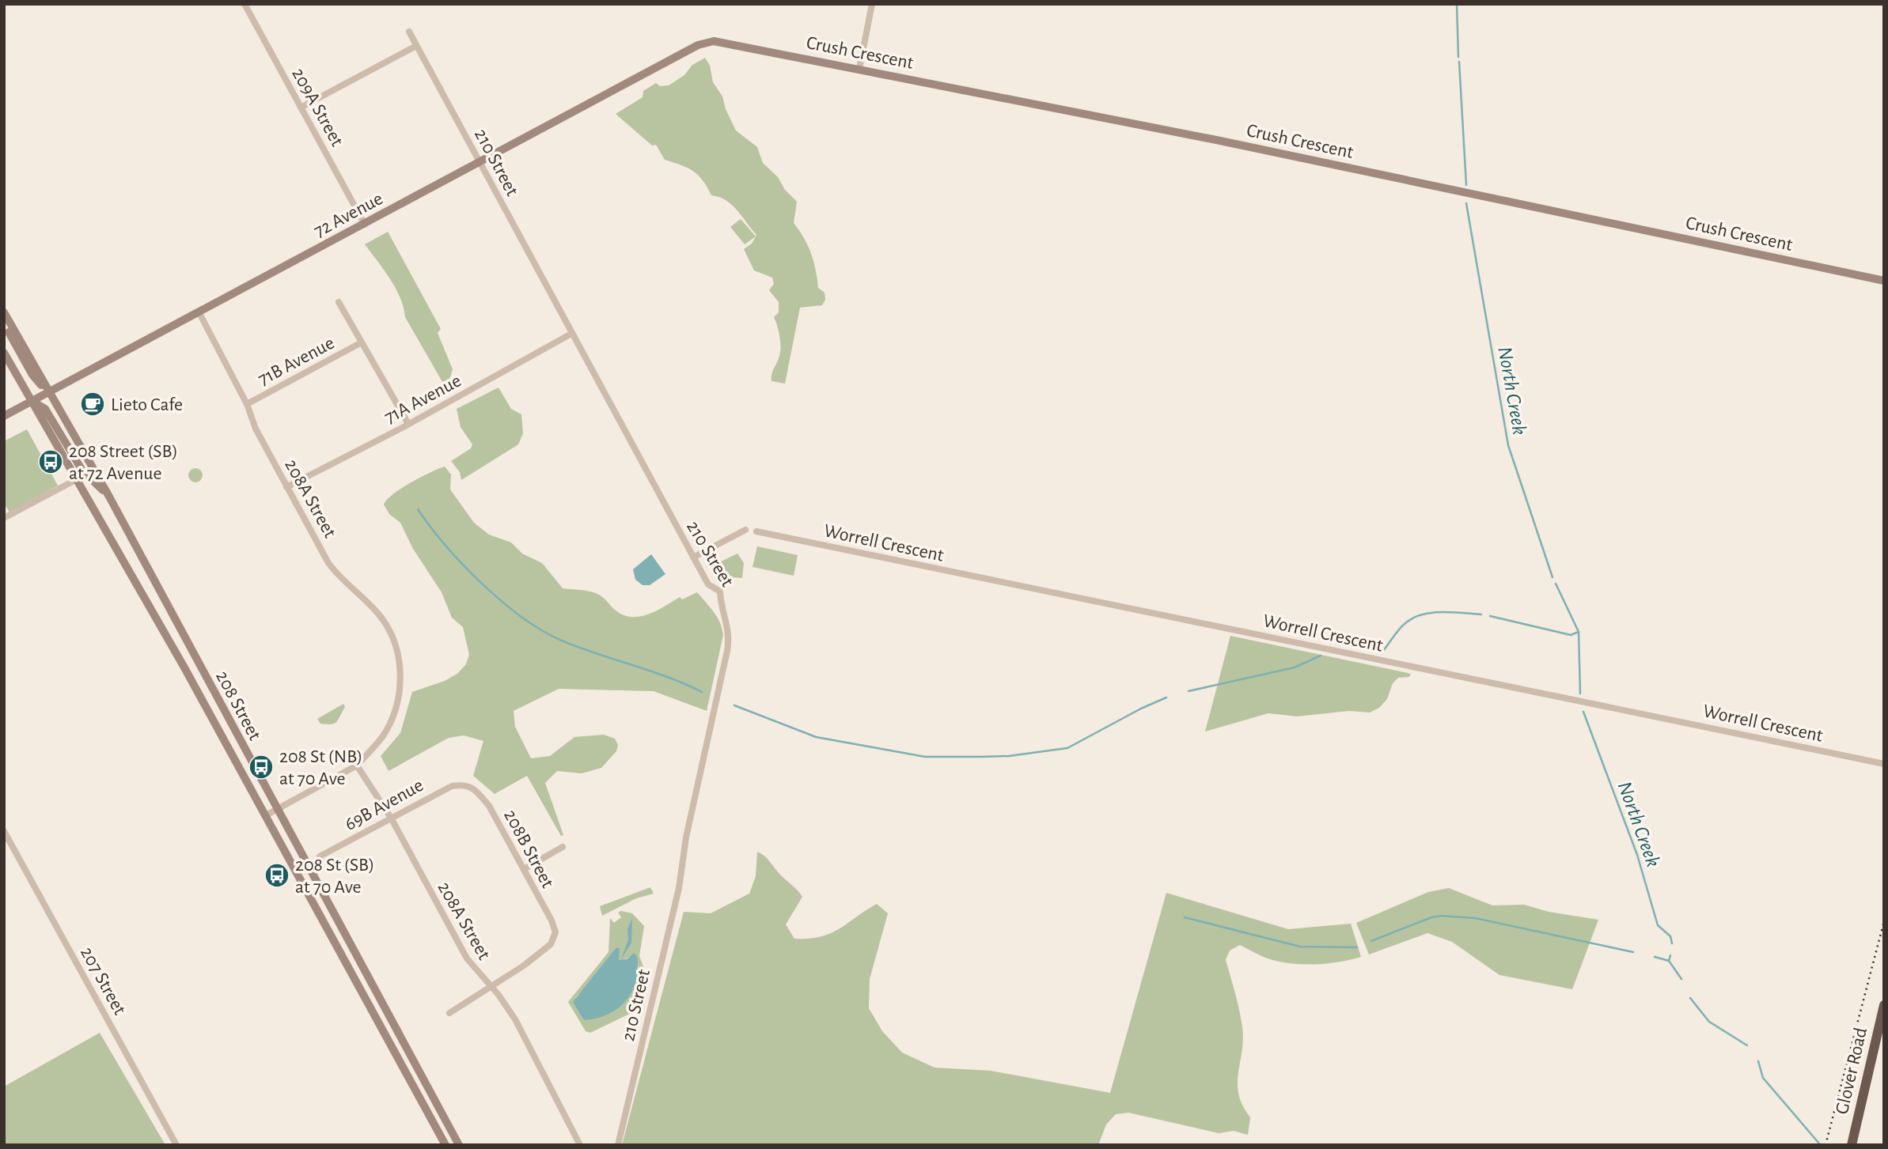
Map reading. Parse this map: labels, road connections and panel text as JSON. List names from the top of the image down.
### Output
{
  "streets": {
    "highway": ["Glover Road"],
    "main road": ["Crush Crescent", "72 Avenue", "208 Street"],
    "street": [
      "209A Street",
      "210 Street",
      "71B Avenue",
      "71A Avenue",
      "208A Street",
      "Worrell Crescent",
      "69B Avenue",
      "208B Street",
      "207 Street"
    ]
  },
  "crossings": [
    ["Crush Crescent", "72 Avenue"],
    ["209A Street", "72 Avenue"],
    ["210 Street", "72 Avenue"],
    ["210 Street", "71A Avenue"],
    ["72 Avenue", "208A Street"],
    ["72 Avenue", "208 Street"],
    ["71B Avenue", "208A Street"],
    ["71A Avenue", "208A Street"],
    ["208A Street", "69B Avenue"],
    ["208A Street", "208B Street"],
    ["69B Avenue", "208B Street"]
  ],
  "water": ["North Creek"],
  "places": {
    "cafe": ["Lieto Cafe"],
    "bus stop": ["208 Street (SB) at 72 Avenue", "208 St (NB) at 70 Ave", "208 St (SB) at 70 Ave"]
  }
}
